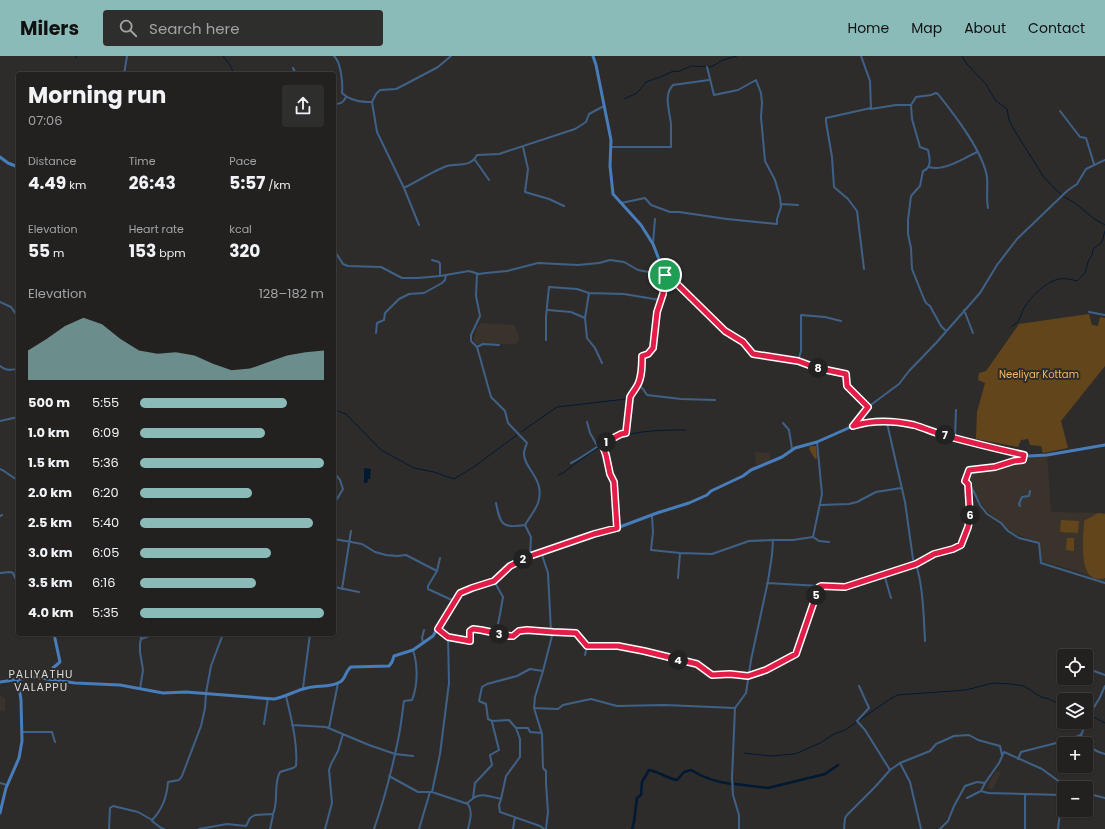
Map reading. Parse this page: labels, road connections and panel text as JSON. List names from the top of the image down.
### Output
{
  "districts": ["PALIYATHU VALAPPU"],
  "parks": ["Neeliyar Kottam"],
  "page": {
    "header": "Milers",
    "search": "Search here",
    "nav": [
      "Home",
      "Map",
      "About",
      "Contact"
    ],
    "heading": ["Morning run", "07:06"],
    "stats": [
      ["Distance", "4.49 km"],
      ["Time", "26:43"],
      ["Pace", "5:57 /km"],
      ["Elevation", "55 m"],
      ["Heart rate", "153 bpm"],
      ["kcal", "320"]
    ],
    "chart": ["Elevation", "128–182 m"],
    "pins": [
      "8",
      "7",
      "1",
      "6",
      "2",
      "5",
      "3",
      "4"
    ],
    "list": [
      {
        "name": "500 m",
        "note": "5:55"
      },
      {
        "name": "1.0 km",
        "note": "6:09"
      },
      {
        "name": "1.5 km",
        "note": "5:36"
      },
      {
        "name": "2.0 km",
        "note": "6:20"
      },
      {
        "name": "2.5 km",
        "note": "5:40"
      },
      {
        "name": "3.0 km",
        "note": "6:05"
      },
      {
        "name": "3.5 km",
        "note": "6:16"
      },
      {
        "name": "4.0 km",
        "note": "5:35"
      }
    ],
    "map_buttons": ["+", "−"]
  }
}
